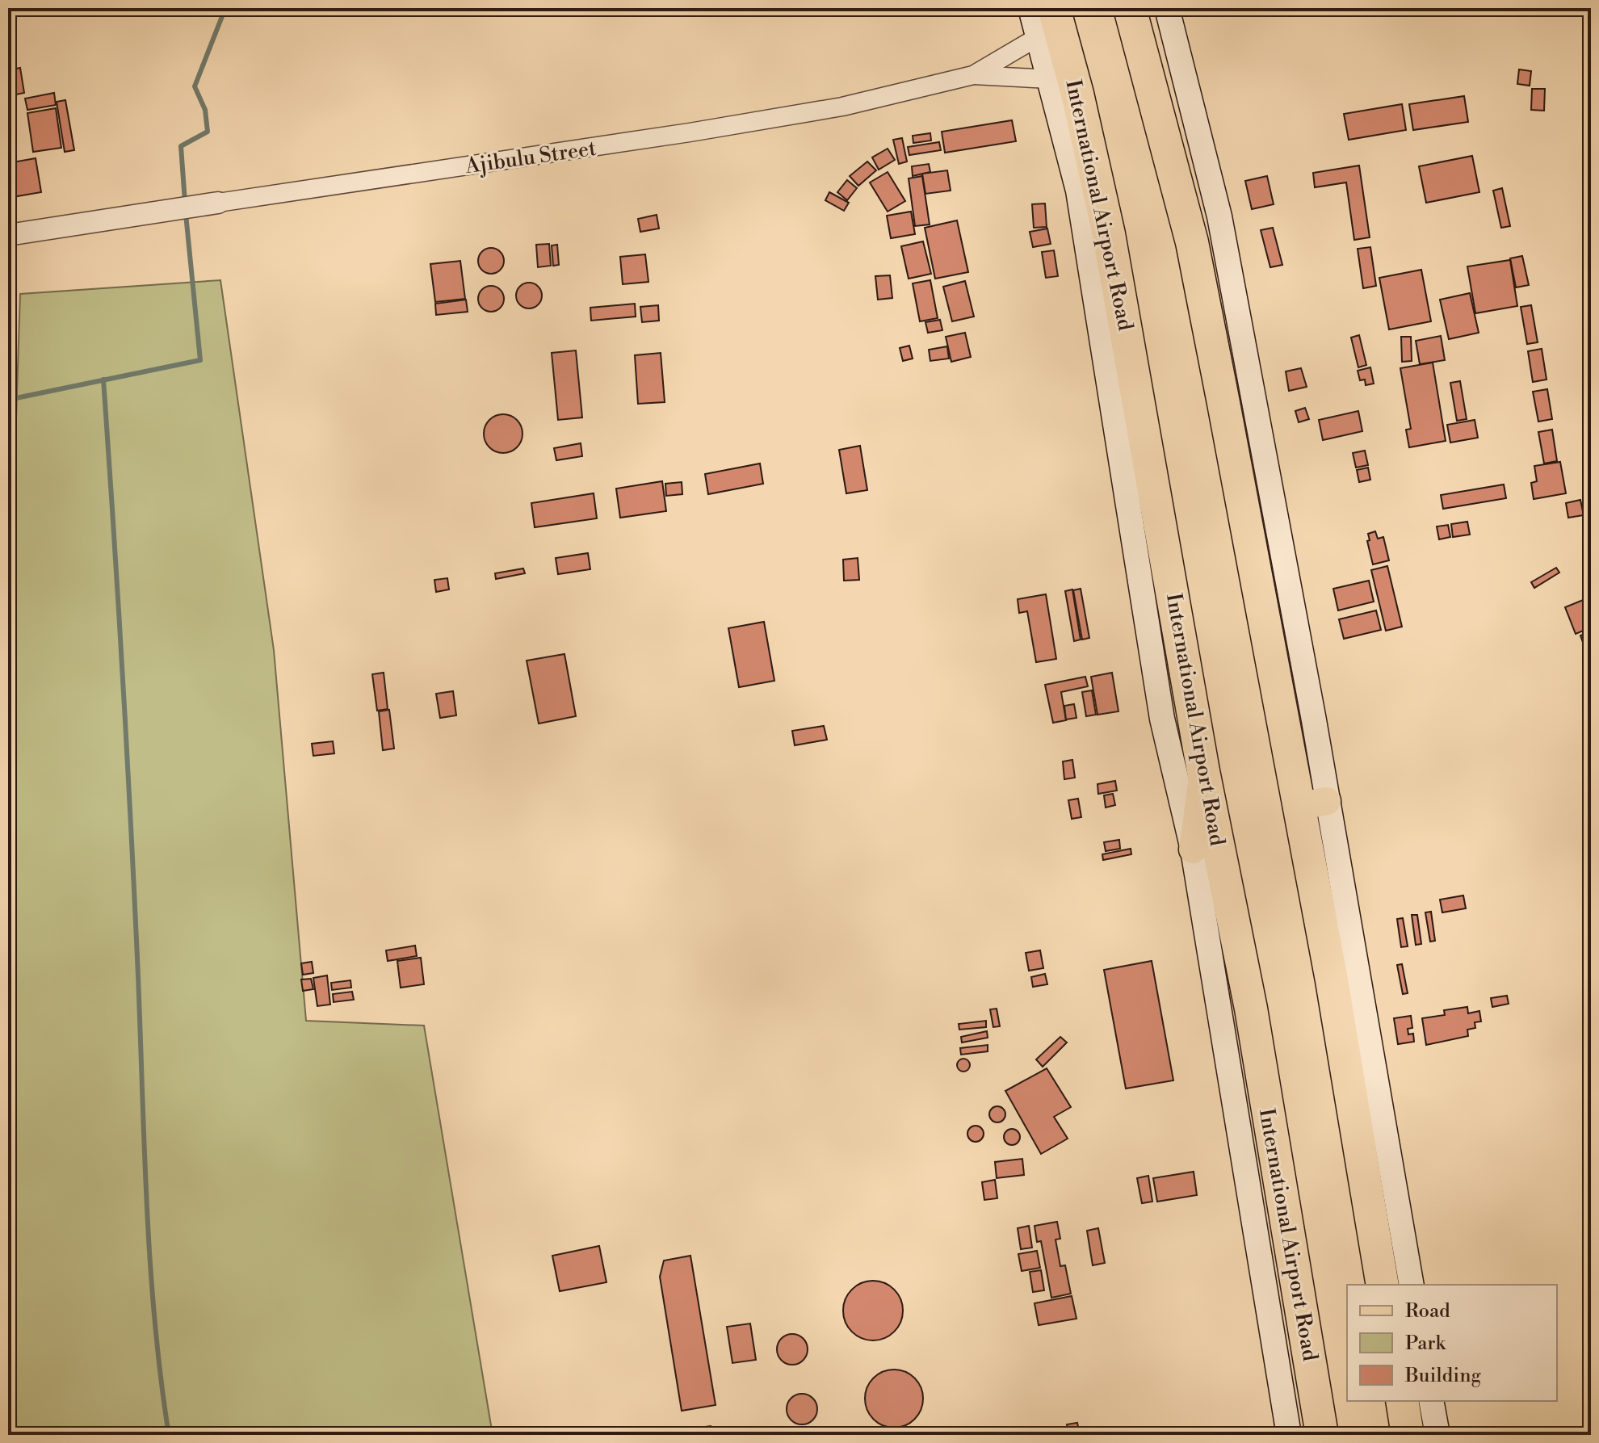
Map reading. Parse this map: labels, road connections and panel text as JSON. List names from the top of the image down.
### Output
{
  "streets": {
    "highway": ["International Airport Road"],
    "street": ["Ajibulu Street"]
  },
  "crossings": [
    ["Ajibulu Street", "International Airport Road"]
  ],
  "legend": ["Road", "Park", "Building"]
}
